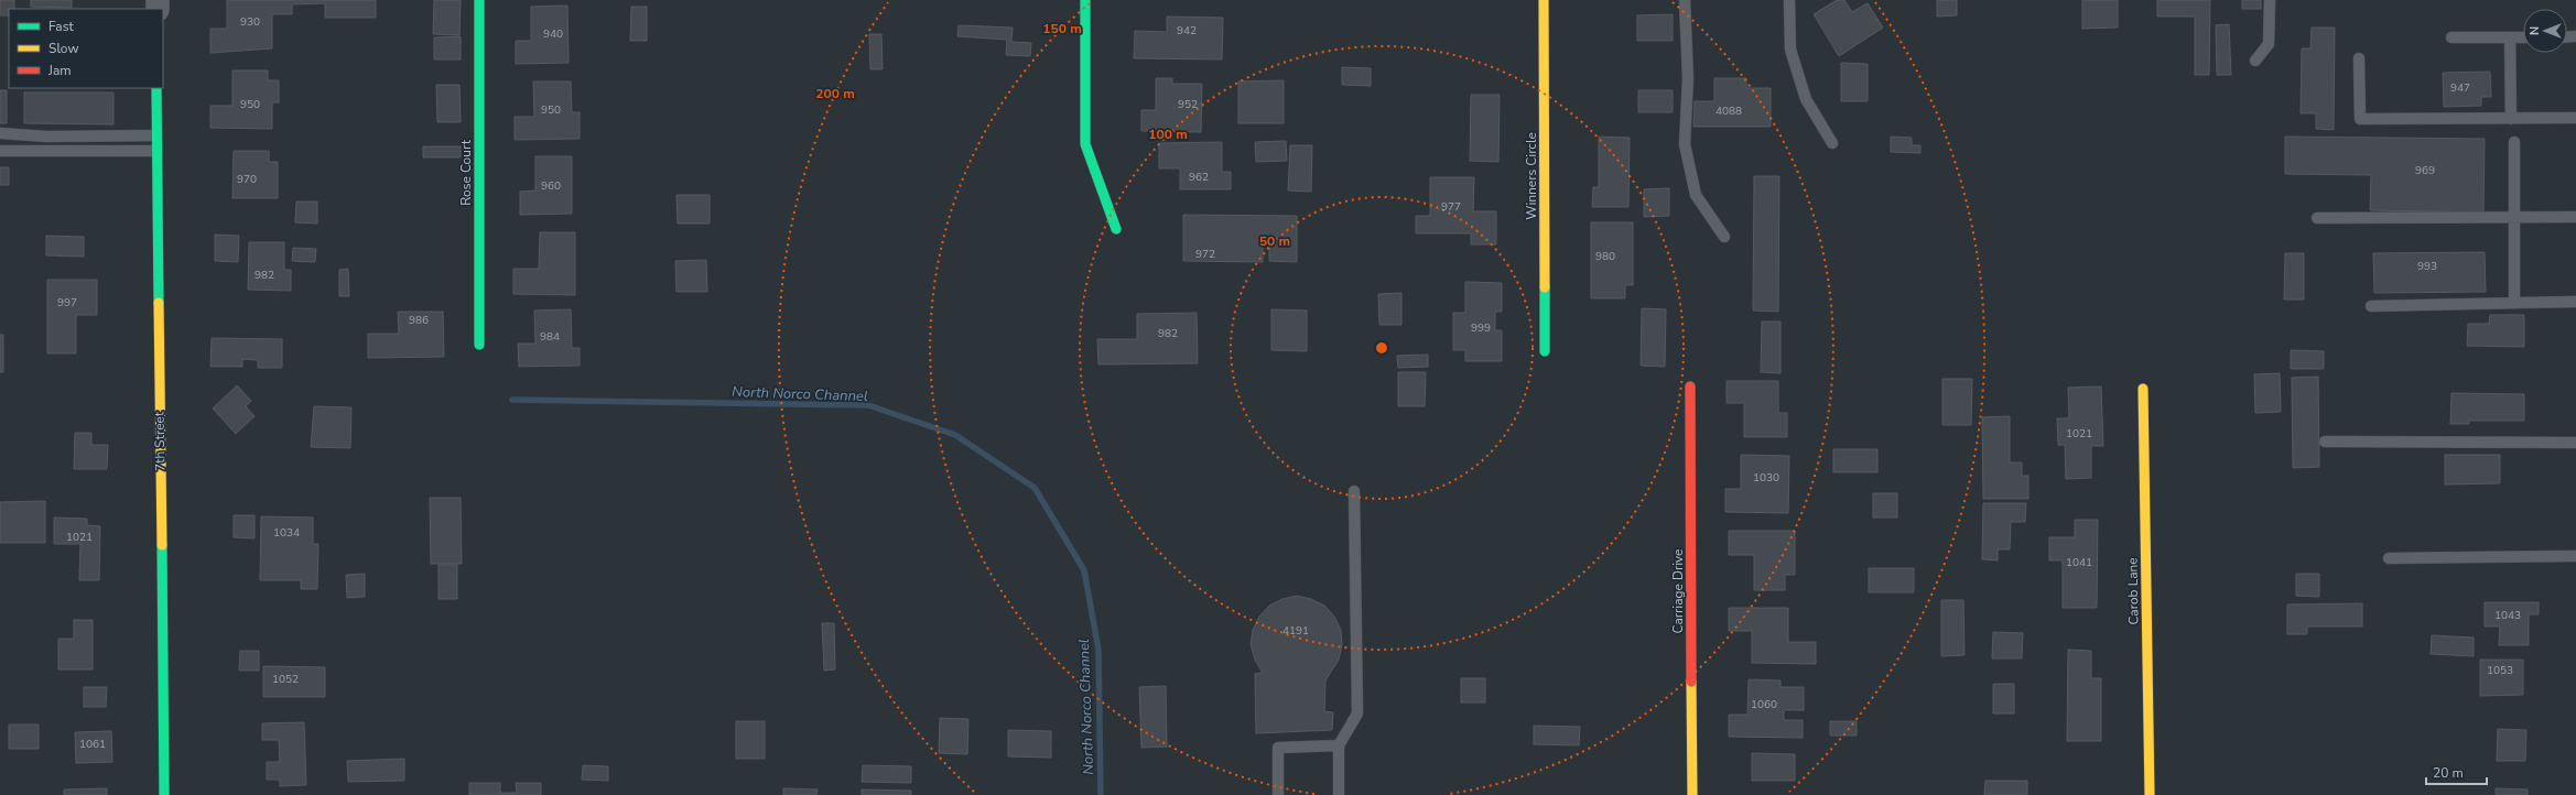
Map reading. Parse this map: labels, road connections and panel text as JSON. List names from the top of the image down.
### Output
{
  "streets": {
    "street": [
      "Rose Court",
      "Winners Circle",
      "7th Street",
      "Carriage Drive",
      "Carob Lane"
    ]
  },
  "water": ["North Norco Channel"],
  "house_numbers": [
    "930",
    "942",
    "940",
    "947",
    "950",
    "952",
    "950",
    "4088",
    "969",
    "962",
    "970",
    "960",
    "977",
    "972",
    "980",
    "993",
    "982",
    "997",
    "986",
    "999",
    "982",
    "984",
    "1021",
    "1030",
    "1034",
    "1021",
    "1041",
    "1043",
    "4191",
    "1053",
    "1052",
    "1060",
    "1061"
  ],
  "legend": ["Fast", "Slow", "Jam"],
  "scale_bar": "20 m",
  "north": "left",
  "rings": [
    "150 m",
    "200 m",
    "100 m",
    "50 m"
  ]
}
